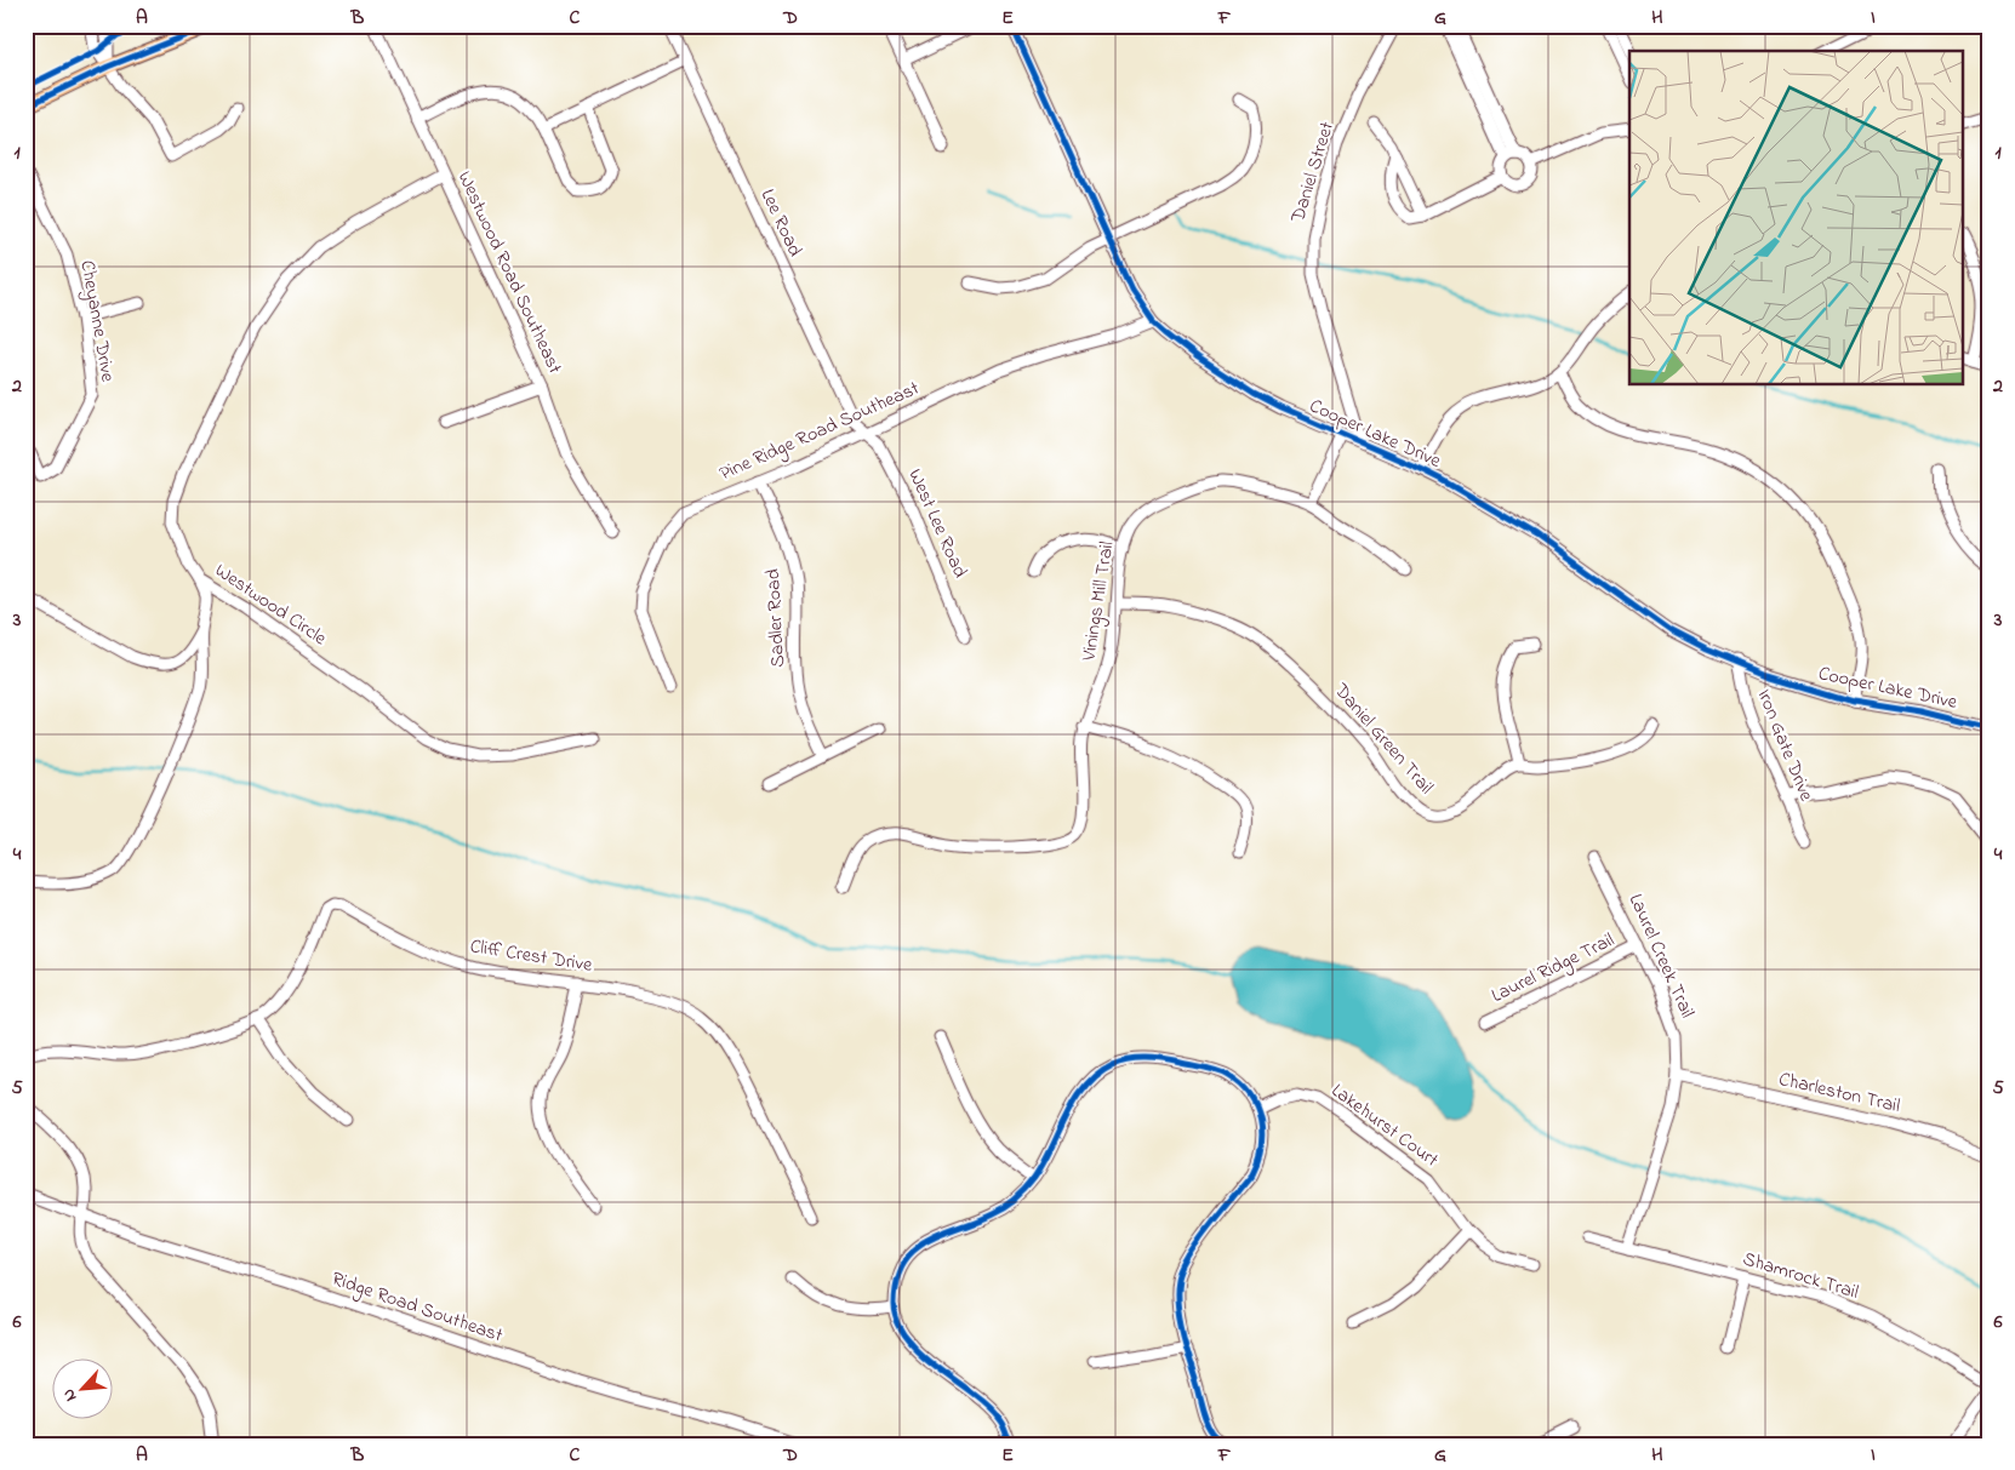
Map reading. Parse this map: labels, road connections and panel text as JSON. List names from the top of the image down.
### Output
{
  "streets": {
    "street": [
      "Daniel Street",
      "Lee Road",
      "Westwood Road Southeast",
      "Cheyanne Drive",
      "Pine Ridge Road Southeast",
      "Cooper Lake Drive",
      "West Lee Road",
      "Vinings Mill Trail",
      "Westwood Circle",
      "Sadler Road",
      "Daniel Green Trail",
      "Iron Gate Drive",
      "Cliff Crest Drive",
      "Laurel Creek Trail",
      "Laurel Ridge Trail",
      "Charleston Trail",
      "Lakehurst Court",
      "Shamrock Trail",
      "Ridge Road Southeast"
    ]
  },
  "crossings": [
    ["Daniel Street", "Cooper Lake Drive"],
    ["Lee Road", "Pine Ridge Road Southeast"],
    ["Lee Road", "West Lee Road"],
    ["Westwood Road Southeast", "Westwood Circle"],
    ["Pine Ridge Road Southeast", "Cooper Lake Drive"],
    ["Pine Ridge Road Southeast", "West Lee Road"],
    ["Pine Ridge Road Southeast", "Sadler Road"],
    ["Cooper Lake Drive", "Iron Gate Drive"],
    ["Vinings Mill Trail", "Daniel Green Trail"],
    ["Laurel Creek Trail", "Laurel Ridge Trail"],
    ["Laurel Creek Trail", "Charleston Trail"],
    ["Laurel Creek Trail", "Shamrock Trail"]
  ],
  "north": "bottom left",
  "grid": {
    "columns": [
      "A",
      "B",
      "C",
      "D",
      "E",
      "F",
      "G",
      "H",
      "I"
    ],
    "rows": [
      "1",
      "2",
      "3",
      "4",
      "5",
      "6"
    ]
  }
}
